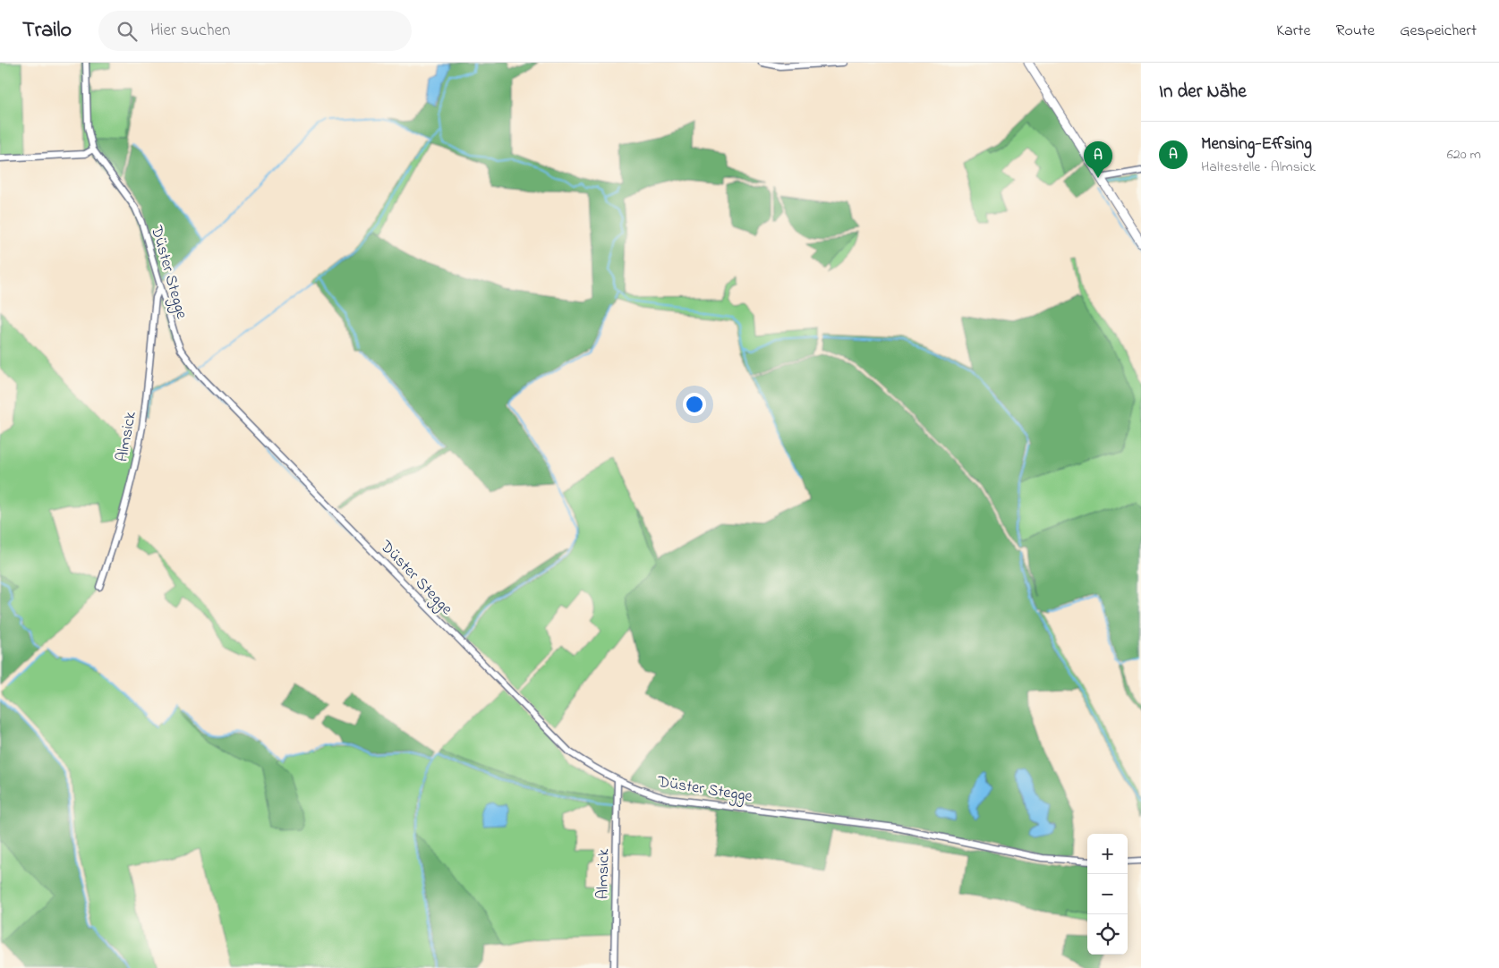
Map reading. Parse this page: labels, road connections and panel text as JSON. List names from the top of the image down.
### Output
{
  "streets": {
    "street": ["Düster Stegge", "Almsick"]
  },
  "crossings": [
    ["Düster Stegge", "Almsick"]
  ],
  "page": {
    "header": "Trailo",
    "search": "Hier suchen",
    "nav": ["Karte", "Route", "Gespeichert"],
    "heading": "In der Nähe",
    "list": [
      {
        "mark": "A",
        "name": "Mensing-Effsing",
        "note": "Haltestelle · Almsick",
        "value": "620 m"
      }
    ],
    "pins": "A",
    "map_buttons": ["+", "−"]
  }
}
